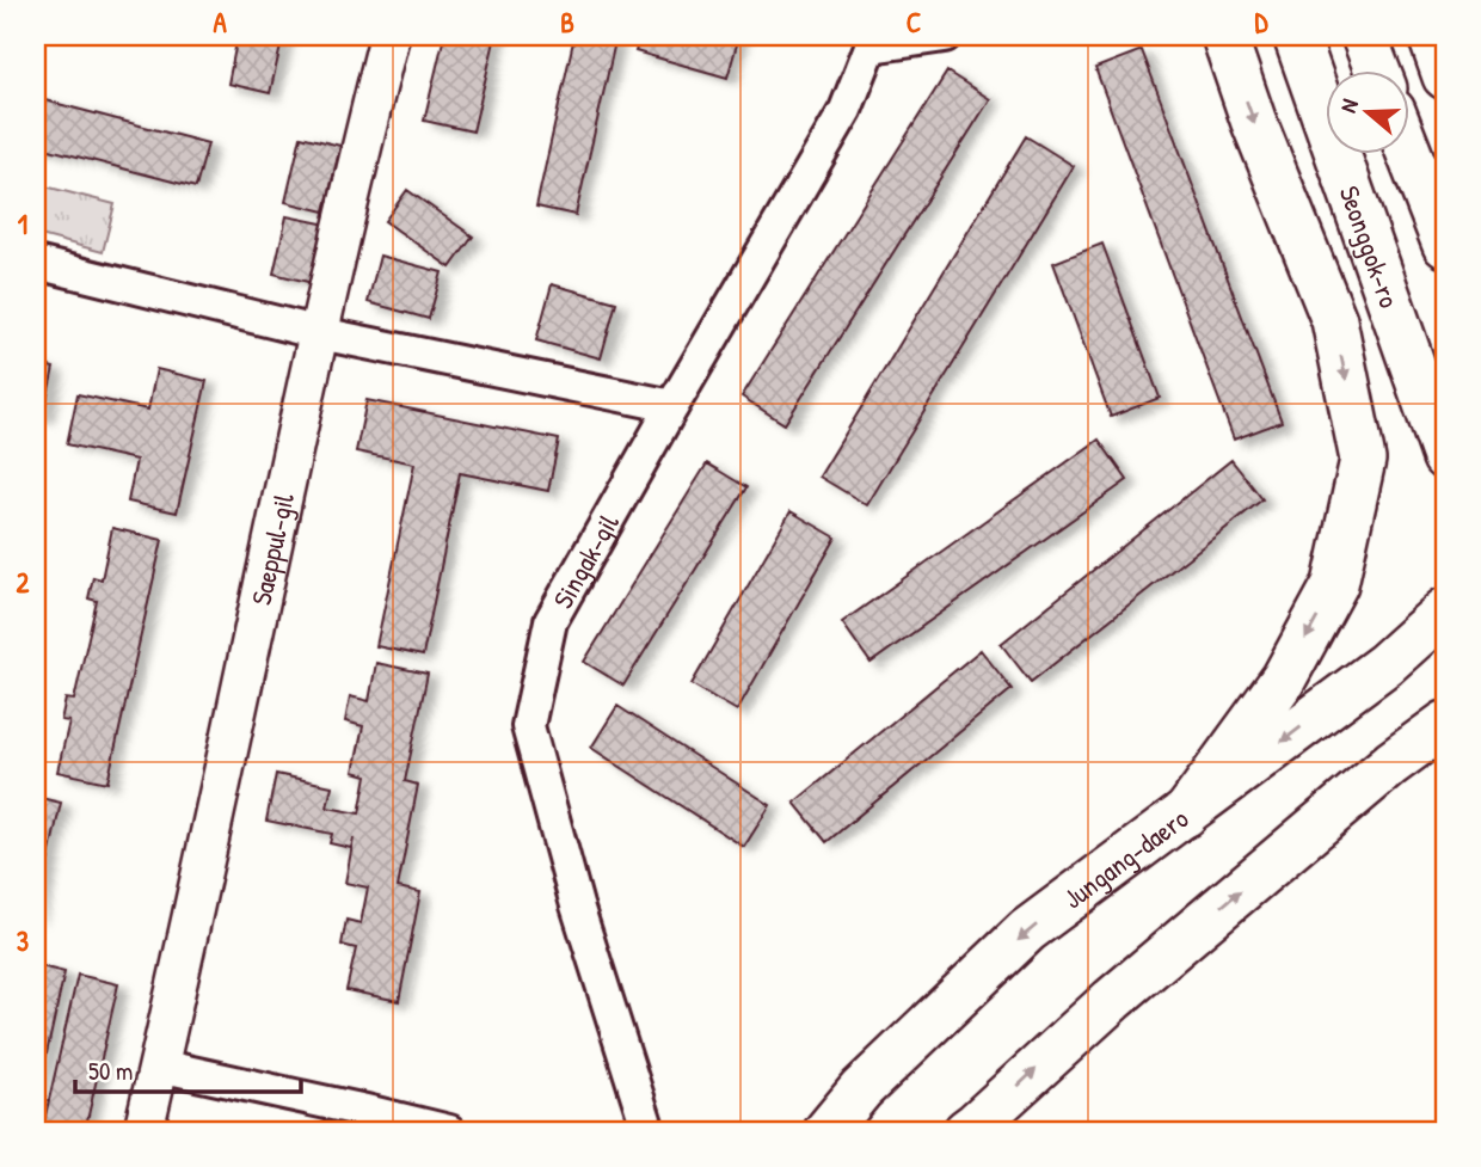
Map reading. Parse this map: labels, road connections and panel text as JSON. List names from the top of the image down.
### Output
{
  "streets": {
    "main road": ["Seonggok-ro", "Jungang-daero"],
    "street": ["Saeppul-gil", "Singak-gil"]
  },
  "scale_bar": "50 m",
  "north": "left",
  "grid": {
    "columns": [
      "A",
      "B",
      "C",
      "D"
    ],
    "rows": ["1", "2", "3"]
  }
}
